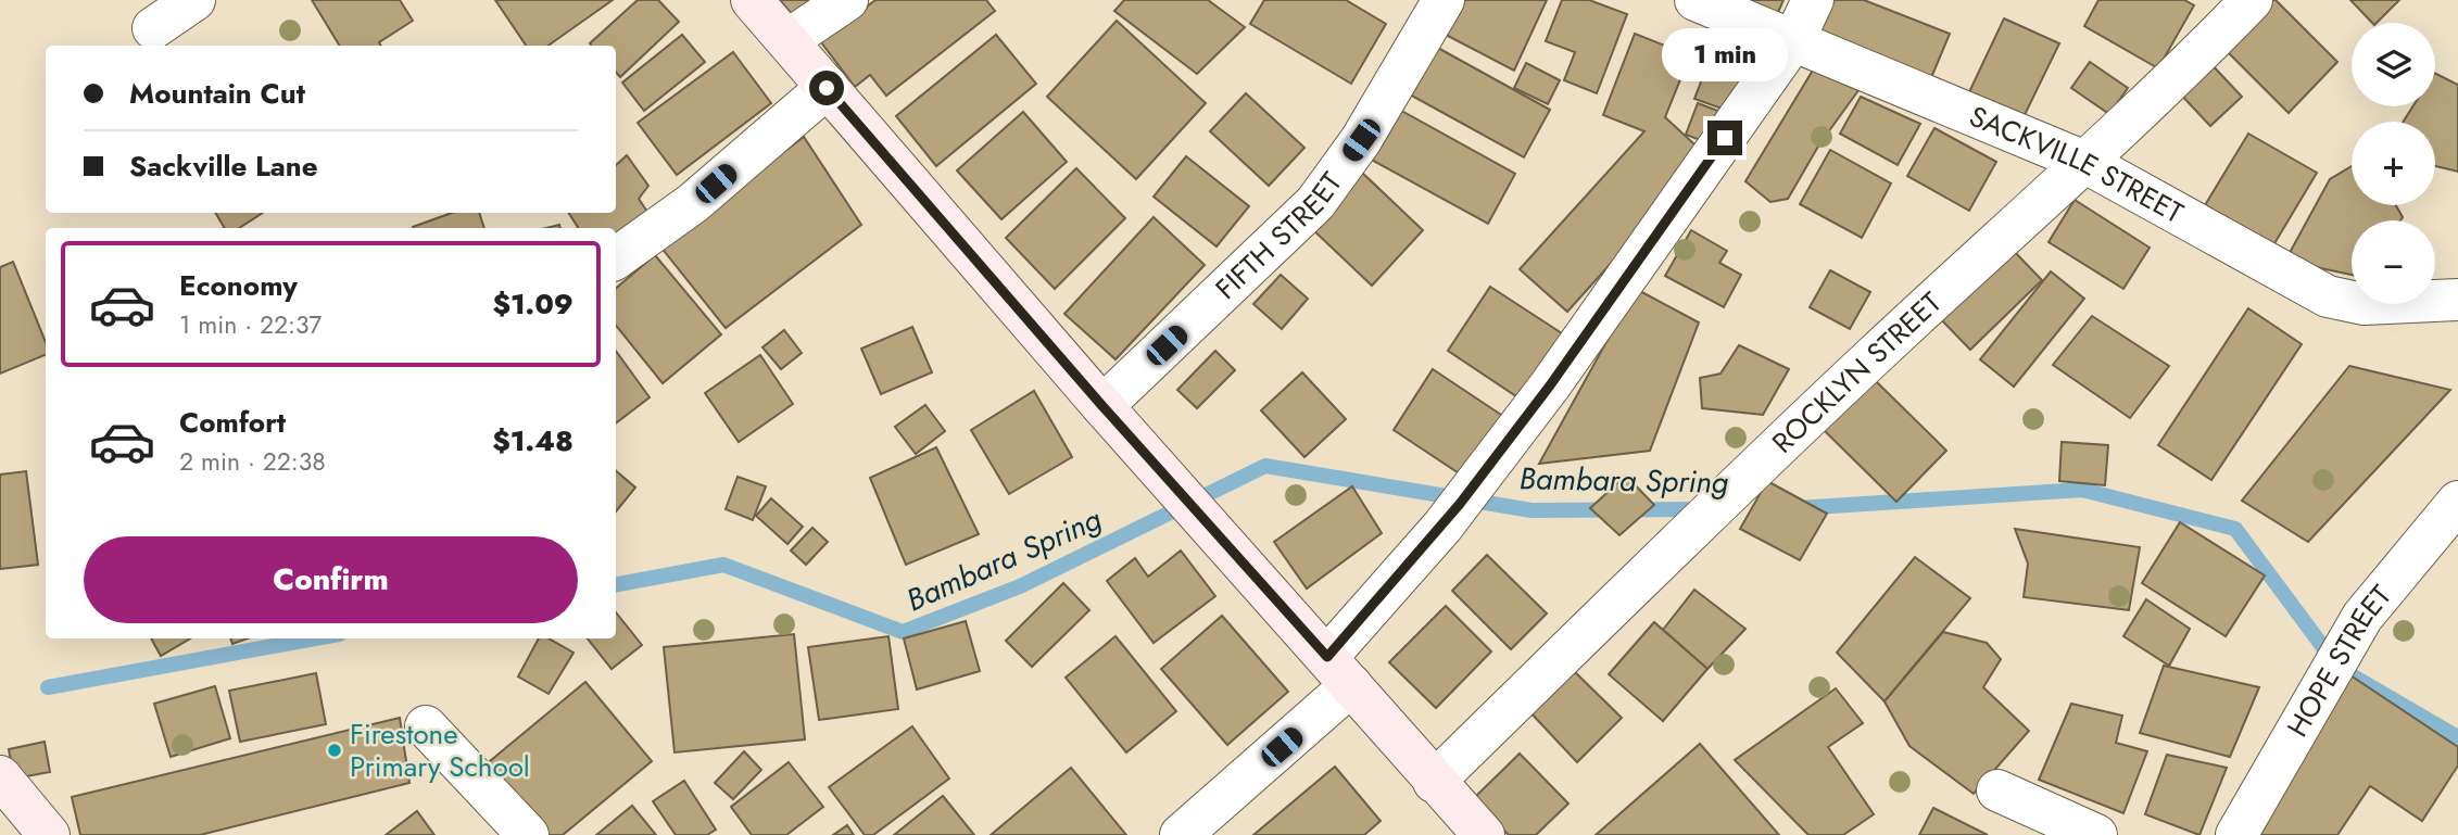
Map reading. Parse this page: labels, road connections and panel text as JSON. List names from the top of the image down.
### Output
{
  "streets": {
    "street": [
      "SACKVILLE STREET",
      "FIFTH STREET",
      "ROCKLYN STREET",
      "HOPE STREET"
    ]
  },
  "crossings": [
    ["SACKVILLE STREET", "ROCKLYN STREET"]
  ],
  "water": ["Bambara Spring"],
  "places": ["Firestone Primary School"],
  "page": {
    "map_buttons": ["+", "−"],
    "bubble": "1 min",
    "banner": ["Mountain Cut", "Sackville Lane"],
    "list": [
      {
        "name": "Economy",
        "note": "1 min · 22:37",
        "value": "$1.09"
      },
      {
        "name": "Comfort",
        "note": "2 min · 22:38",
        "value": "$1.48"
      }
    ],
    "buttons": "Confirm"
  }
}
